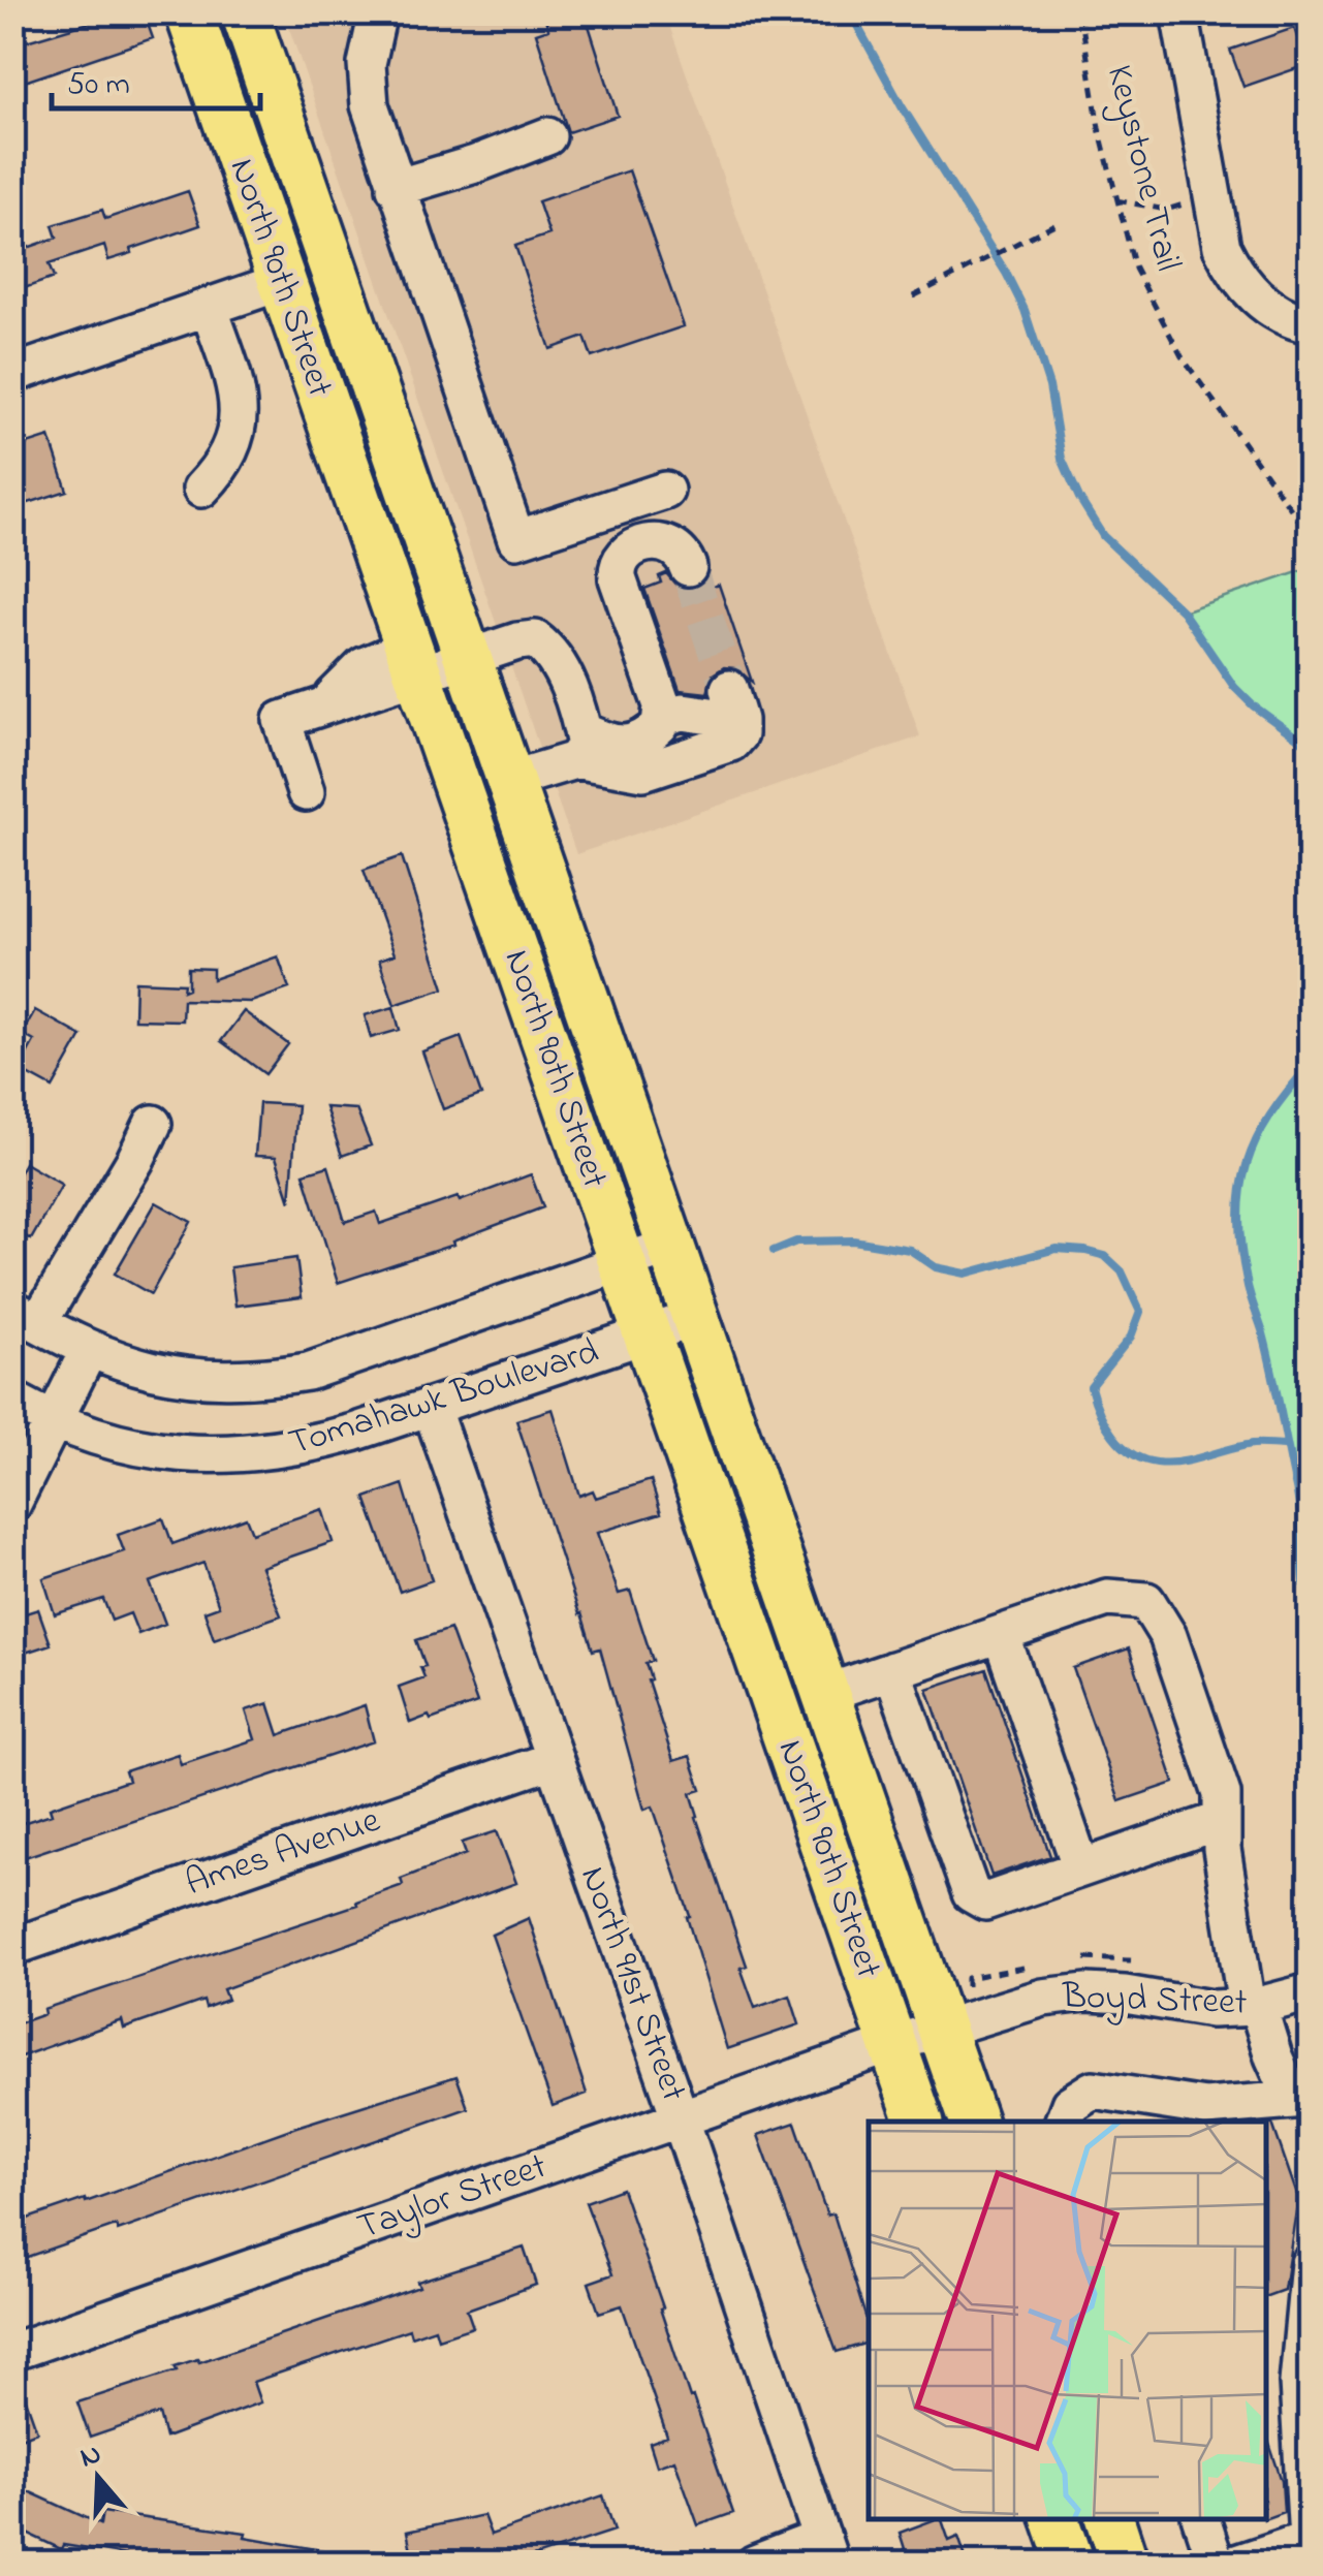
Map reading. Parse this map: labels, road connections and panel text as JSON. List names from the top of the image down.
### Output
{
  "streets": {
    "main road": ["North 90th Street"],
    "street": [
      "Tomahawk Boulevard",
      "Ames Avenue",
      "North 91st Street",
      "Boyd Street",
      "Taylor Street"
    ],
    "path": ["Keystone Trail"]
  },
  "crossings": [
    ["North 90th Street", "Tomahawk Boulevard"],
    ["North 90th Street", "Boyd Street"],
    ["North 90th Street", "Taylor Street"],
    ["Tomahawk Boulevard", "North 91st Street"],
    ["Ames Avenue", "North 91st Street"],
    ["North 91st Street", "Taylor Street"],
    ["Boyd Street", "Taylor Street"]
  ],
  "scale_bar": "50 m",
  "north": "top"
}
